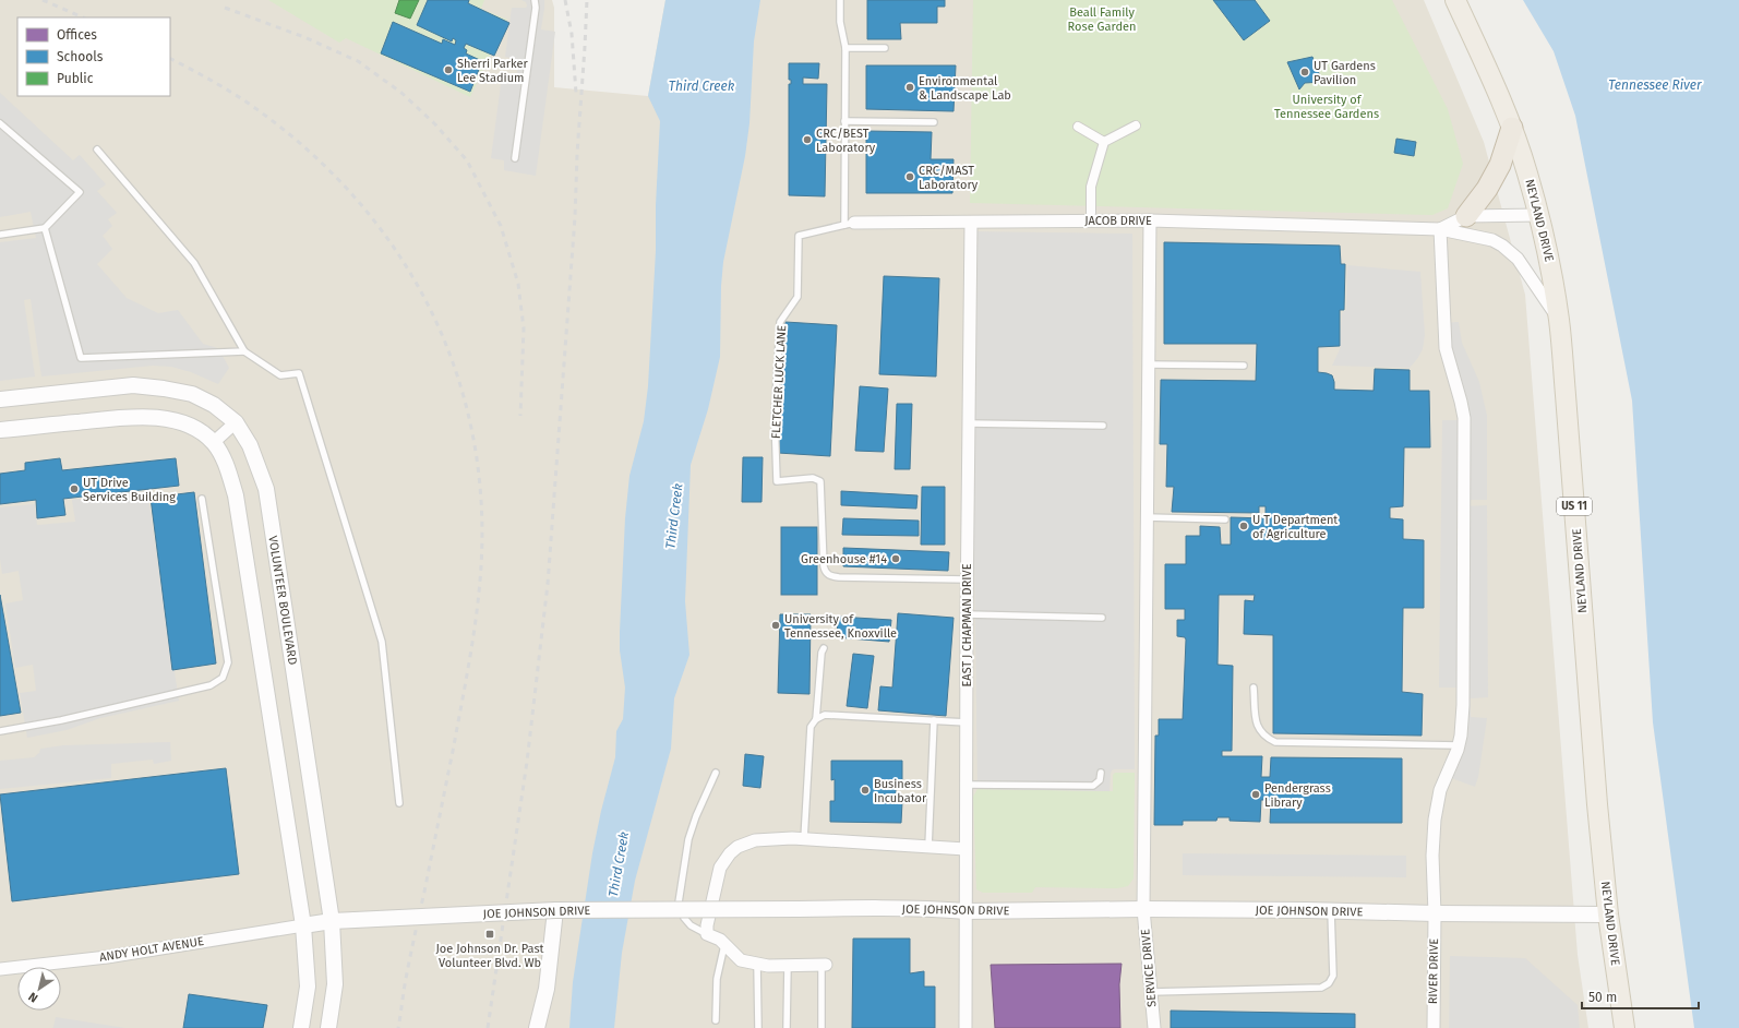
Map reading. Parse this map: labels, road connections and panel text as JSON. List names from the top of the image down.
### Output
{
  "streets": {
    "main road": ["NEYLAND DRIVE", "US 11"],
    "street": [
      "JACOB DRIVE",
      "VOLUNTEER BOULEVARD",
      "EAST J CHAPMAN DRIVE",
      "JOE JOHNSON DRIVE",
      "ANDY HOLT AVENUE",
      "SERVICE DRIVE",
      "RIVER DRIVE"
    ],
    "lane": ["FLETCHER LUCK LANE"]
  },
  "crossings": [
    ["JACOB DRIVE", "NEYLAND DRIVE"],
    ["JACOB DRIVE", "FLETCHER LUCK LANE"],
    ["JACOB DRIVE", "EAST J CHAPMAN DRIVE"],
    ["JACOB DRIVE", "SERVICE DRIVE"],
    ["JACOB DRIVE", "RIVER DRIVE"],
    ["NEYLAND DRIVE", "JOE JOHNSON DRIVE"],
    ["FLETCHER LUCK LANE", "EAST J CHAPMAN DRIVE"],
    ["VOLUNTEER BOULEVARD", "JOE JOHNSON DRIVE"],
    ["EAST J CHAPMAN DRIVE", "JOE JOHNSON DRIVE"],
    ["JOE JOHNSON DRIVE", "ANDY HOLT AVENUE"],
    ["JOE JOHNSON DRIVE", "SERVICE DRIVE"],
    ["JOE JOHNSON DRIVE", "RIVER DRIVE"]
  ],
  "water": ["Tennessee River", "Third Creek"],
  "parks": ["Beall Family Rose Garden", "University of Tennessee Gardens"],
  "places": {
    "other": [
      "Sherri Parker Lee Stadium",
      "UT Gardens Pavilion",
      "Environmental & Landscape Lab",
      "CRC/BEST Laboratory",
      "CRC/MAST Laboratory",
      "UT Drive Services Building",
      "U T Department of Agriculture",
      "Greenhouse #14",
      "University of Tennessee, Knoxville",
      "Business Incubator",
      "Pendergrass Library"
    ],
    "transit": ["Joe Johnson Dr. Past Volunteer Blvd. Wb"]
  },
  "legend": ["Offices", "Schools", "Public"],
  "scale_bar": "50 m",
  "north": "bottom left"
}
